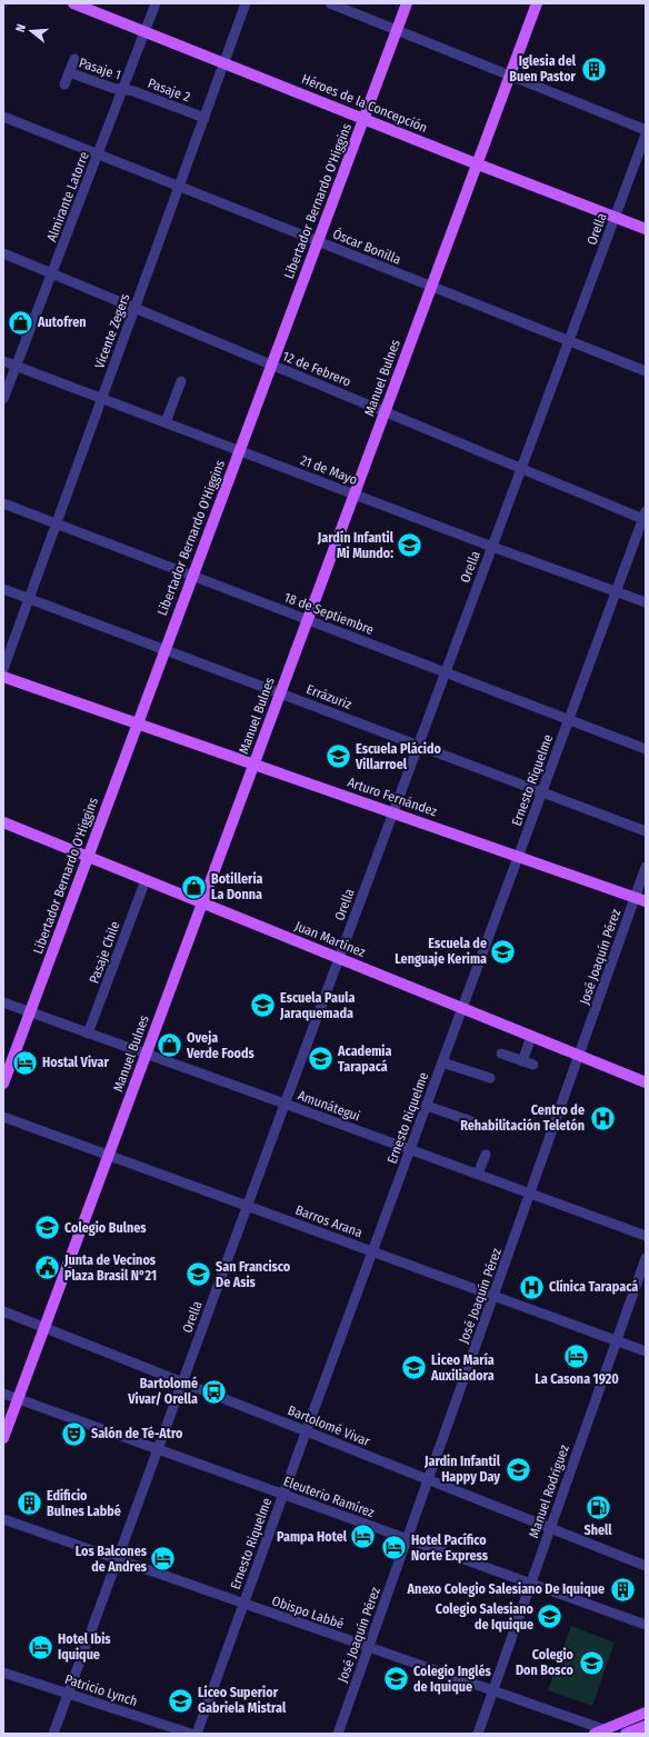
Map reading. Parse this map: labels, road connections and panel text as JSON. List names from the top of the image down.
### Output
{
  "streets": {
    "main road": [
      "Héroes de la Concepción",
      "Libertador Bernardo O'Higgins",
      "Manuel Bulnes",
      "Arturo Fernández",
      "Juan Martínez"
    ],
    "street": [
      "Pasaje 1",
      "Pasaje 2",
      "Almirante Latorre",
      "Orella",
      "Óscar Bonilla",
      "Vicente Zegers",
      "12 de Febrero",
      "21 de Mayo",
      "18 de Septiembre",
      "Errázuriz",
      "Ernesto Riquelme",
      "Pasaje Chile",
      "José Joaquín Pérez",
      "Amunátegui",
      "Barros Arana",
      "Bartolomé Vivar",
      "Manuel Rodríguez",
      "Eleuterio Ramírez",
      "Obispo Labbé",
      "Patricio Lynch"
    ]
  },
  "crossings": [
    ["Pasaje 1", "Pasaje 2"],
    ["Pasaje 1", "Almirante Latorre"],
    ["Pasaje 2", "Almirante Latorre"],
    ["Pasaje 2", "Vicente Zegers"],
    ["Héroes de la Concepción", "Almirante Latorre"],
    ["Héroes de la Concepción", "Libertador Bernardo O'Higgins"],
    ["Héroes de la Concepción", "Orella"],
    ["Héroes de la Concepción", "Vicente Zegers"],
    ["Héroes de la Concepción", "Manuel Bulnes"],
    ["Almirante Latorre", "Óscar Bonilla"],
    ["Almirante Latorre", "12 de Febrero"],
    ["Almirante Latorre", "21 de Mayo"],
    ["Libertador Bernardo O'Higgins", "Óscar Bonilla"],
    ["Libertador Bernardo O'Higgins", "12 de Febrero"],
    ["Libertador Bernardo O'Higgins", "21 de Mayo"],
    ["Libertador Bernardo O'Higgins", "18 de Septiembre"],
    ["Libertador Bernardo O'Higgins", "Errázuriz"],
    ["Libertador Bernardo O'Higgins", "Arturo Fernández"],
    ["Libertador Bernardo O'Higgins", "Juan Martínez"],
    ["Libertador Bernardo O'Higgins", "Amunátegui"],
    ["Orella", "Óscar Bonilla"],
    ["Orella", "12 de Febrero"],
    ["Orella", "21 de Mayo"],
    ["Orella", "18 de Septiembre"],
    ["Orella", "Errázuriz"],
    ["Orella", "Arturo Fernández"],
    ["Orella", "Juan Martínez"],
    ["Orella", "Amunátegui"],
    ["Orella", "Barros Arana"],
    ["Orella", "Bartolomé Vivar"],
    ["Orella", "Eleuterio Ramírez"],
    ["Orella", "Obispo Labbé"],
    ["Orella", "Patricio Lynch"],
    ["Óscar Bonilla", "Vicente Zegers"],
    ["Óscar Bonilla", "Manuel Bulnes"],
    ["Vicente Zegers", "12 de Febrero"],
    ["Vicente Zegers", "21 de Mayo"],
    ["Vicente Zegers", "18 de Septiembre"],
    ["Vicente Zegers", "Errázuriz"],
    ["12 de Febrero", "Manuel Bulnes"],
    ["12 de Febrero", "Ernesto Riquelme"],
    ["Manuel Bulnes", "21 de Mayo"],
    ["Manuel Bulnes", "18 de Septiembre"],
    ["Manuel Bulnes", "Errázuriz"],
    ["Manuel Bulnes", "Arturo Fernández"],
    ["Manuel Bulnes", "Juan Martínez"],
    ["Manuel Bulnes", "Amunátegui"],
    ["Manuel Bulnes", "Barros Arana"],
    ["Manuel Bulnes", "Bartolomé Vivar"],
    ["Manuel Bulnes", "Eleuterio Ramírez"],
    ["21 de Mayo", "Ernesto Riquelme"],
    ["18 de Septiembre", "Ernesto Riquelme"],
    ["Errázuriz", "Ernesto Riquelme"],
    ["Ernesto Riquelme", "Arturo Fernández"],
    ["Ernesto Riquelme", "Juan Martínez"],
    ["Ernesto Riquelme", "Amunátegui"],
    ["Ernesto Riquelme", "Barros Arana"],
    ["Ernesto Riquelme", "Bartolomé Vivar"],
    ["Ernesto Riquelme", "Eleuterio Ramírez"],
    ["Ernesto Riquelme", "Obispo Labbé"],
    ["Arturo Fernández", "José Joaquín Pérez"],
    ["Juan Martínez", "Pasaje Chile"],
    ["Juan Martínez", "José Joaquín Pérez"],
    ["Pasaje Chile", "Amunátegui"],
    ["José Joaquín Pérez", "Amunátegui"],
    ["José Joaquín Pérez", "Barros Arana"],
    ["José Joaquín Pérez", "Bartolomé Vivar"],
    ["José Joaquín Pérez", "Eleuterio Ramírez"],
    ["José Joaquín Pérez", "Obispo Labbé"],
    ["Barros Arana", "Manuel Rodríguez"],
    ["Bartolomé Vivar", "Manuel Rodríguez"],
    ["Manuel Rodríguez", "Eleuterio Ramírez"],
    ["Manuel Rodríguez", "Obispo Labbé"]
  ],
  "places": {
    "building": ["Iglesia del Buen Pastor", "Edificio Bulnes Labbé", "Anexo Colegio Salesiano De Iquique"],
    "shop": ["Autofren", "Botilleria La Donna", "Oveja Verde Foods"],
    "school or university": [
      "Jardín Infantil Mi Mundo:",
      "Escuela Plácido Villarroel",
      "Escuela de Lenguaje Kerima",
      "Escuela Paula Jaraquemada",
      "Academia Tarapacá",
      "Colegio Bulnes",
      "San Francisco De Asis",
      "Liceo María Auxiliadora",
      "Jardin Infantil Happy Day",
      "Colegio Salesiano de Iquique",
      "Colegio Don Bosco",
      "Colegio Inglés de Iquique",
      "Liceo Superior Gabriela Mistral"
    ],
    "hotel": [
      "Hostal Vivar",
      "La Casona 1920",
      "Pampa Hotel",
      "Hotel Pacífico Norte Express",
      "Los Balcones de Andres",
      "Hotel Ibis Iquique"
    ],
    "hospital": ["Centro de Rehabilitación Teletón", "Clínica Tarapacá"],
    "public building": ["Junta de Vecinos Plaza Brasil N°21"],
    "bus stop": ["Bartolomé Vivar/ Orella"],
    "theatre": ["Salón de Té-Atro"],
    "fuel station": ["Shell"]
  },
  "north": "left"
}
